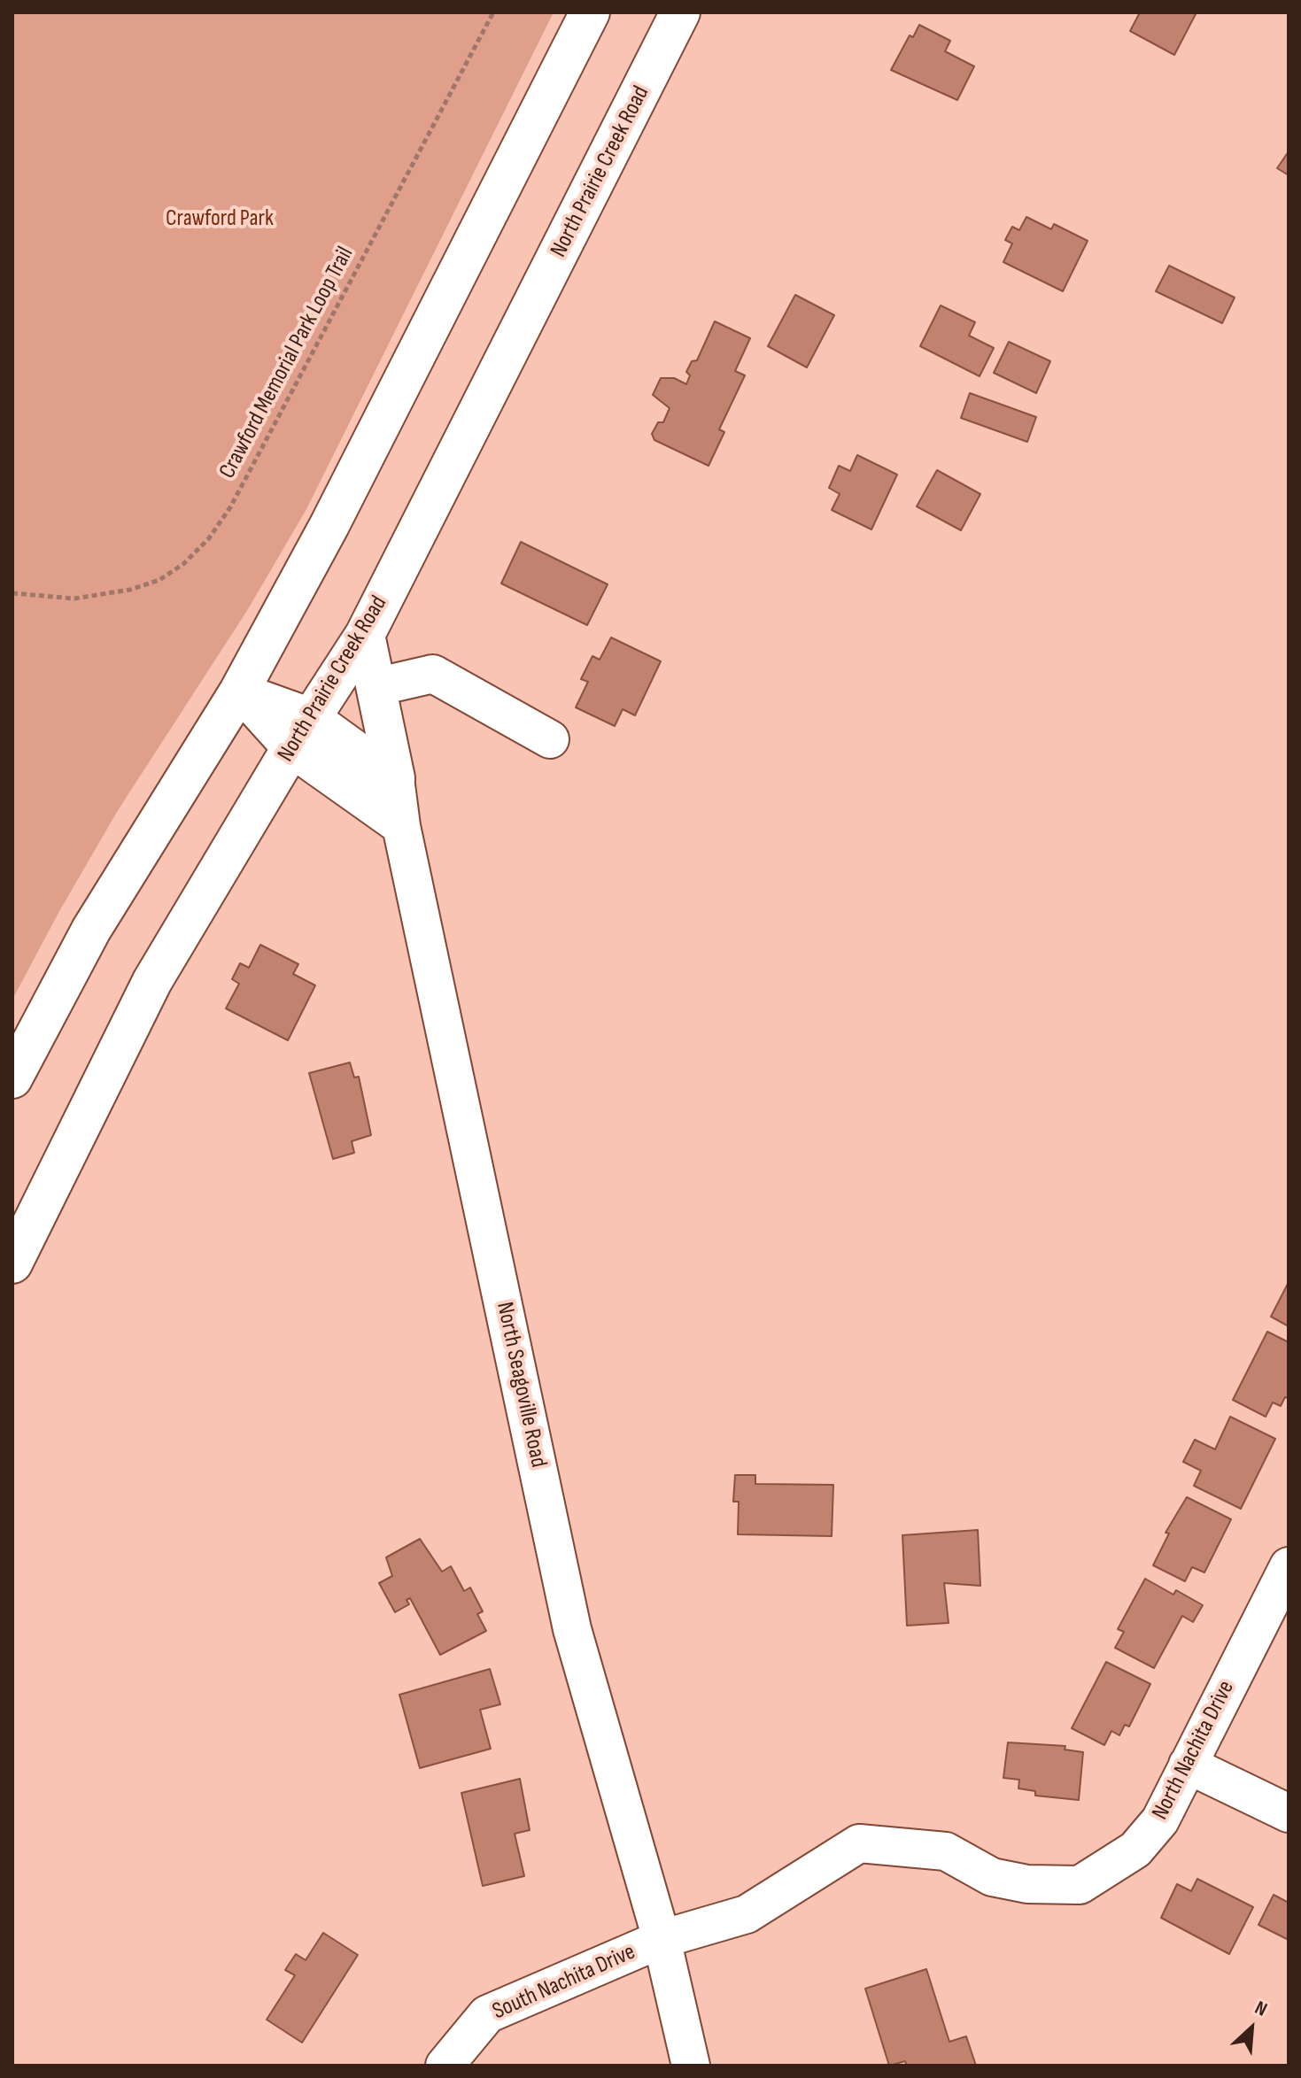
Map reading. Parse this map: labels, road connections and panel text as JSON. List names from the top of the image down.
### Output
{
  "streets": {
    "main road": ["North Prairie Creek Road"],
    "street": ["North Seagoville Road", "North Nachita Drive", "South Nachita Drive"],
    "path": ["Crawford Memorial Park Loop Trail"]
  },
  "crossings": [
    ["North Seagoville Road", "North Nachita Drive"],
    ["North Seagoville Road", "South Nachita Drive"],
    ["North Nachita Drive", "South Nachita Drive"]
  ],
  "parks": ["Crawford Park"],
  "north": "top right"
}
